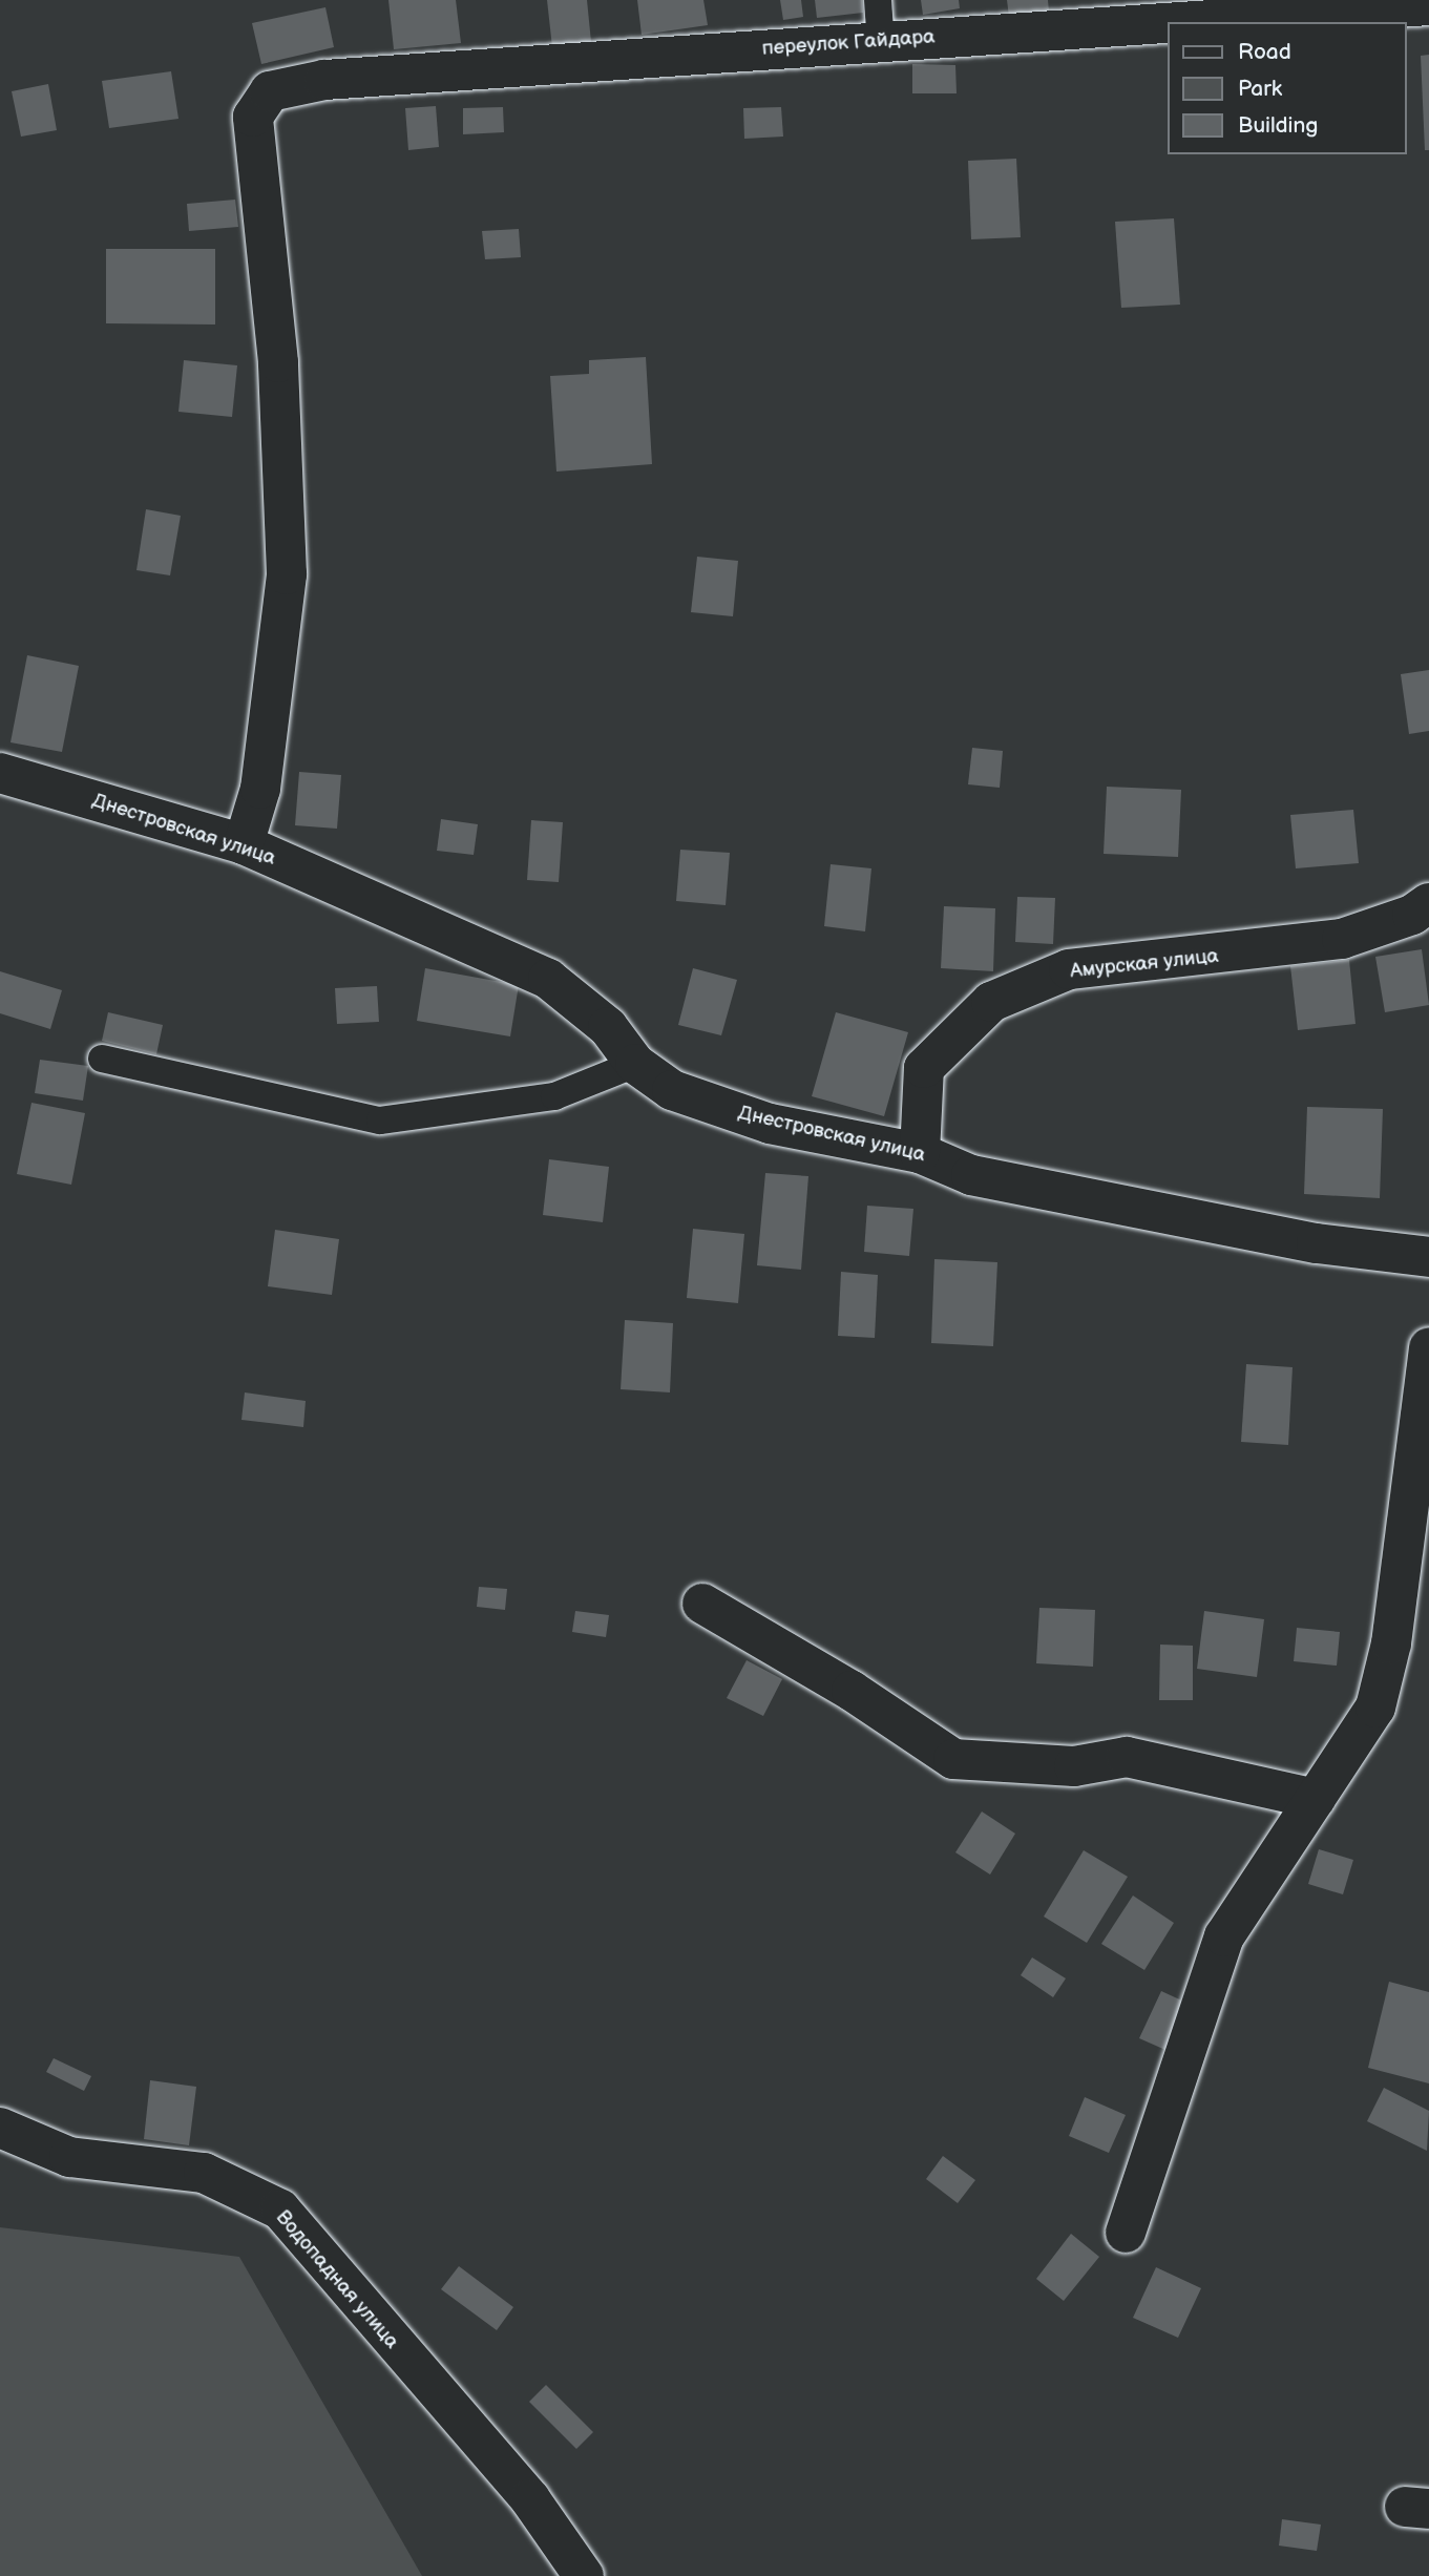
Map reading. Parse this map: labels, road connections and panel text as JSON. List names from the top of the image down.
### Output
{
  "streets": {
    "street": [
      "переулок Гайдара",
      "Днестровская улица",
      "Амурская улица",
      "Водопадная улица"
    ]
  },
  "crossings": [
    ["переулок Гайдара", "Днестровская улица"],
    ["Днестровская улица", "Амурская улица"]
  ],
  "legend": ["Road", "Park", "Building"]
}
